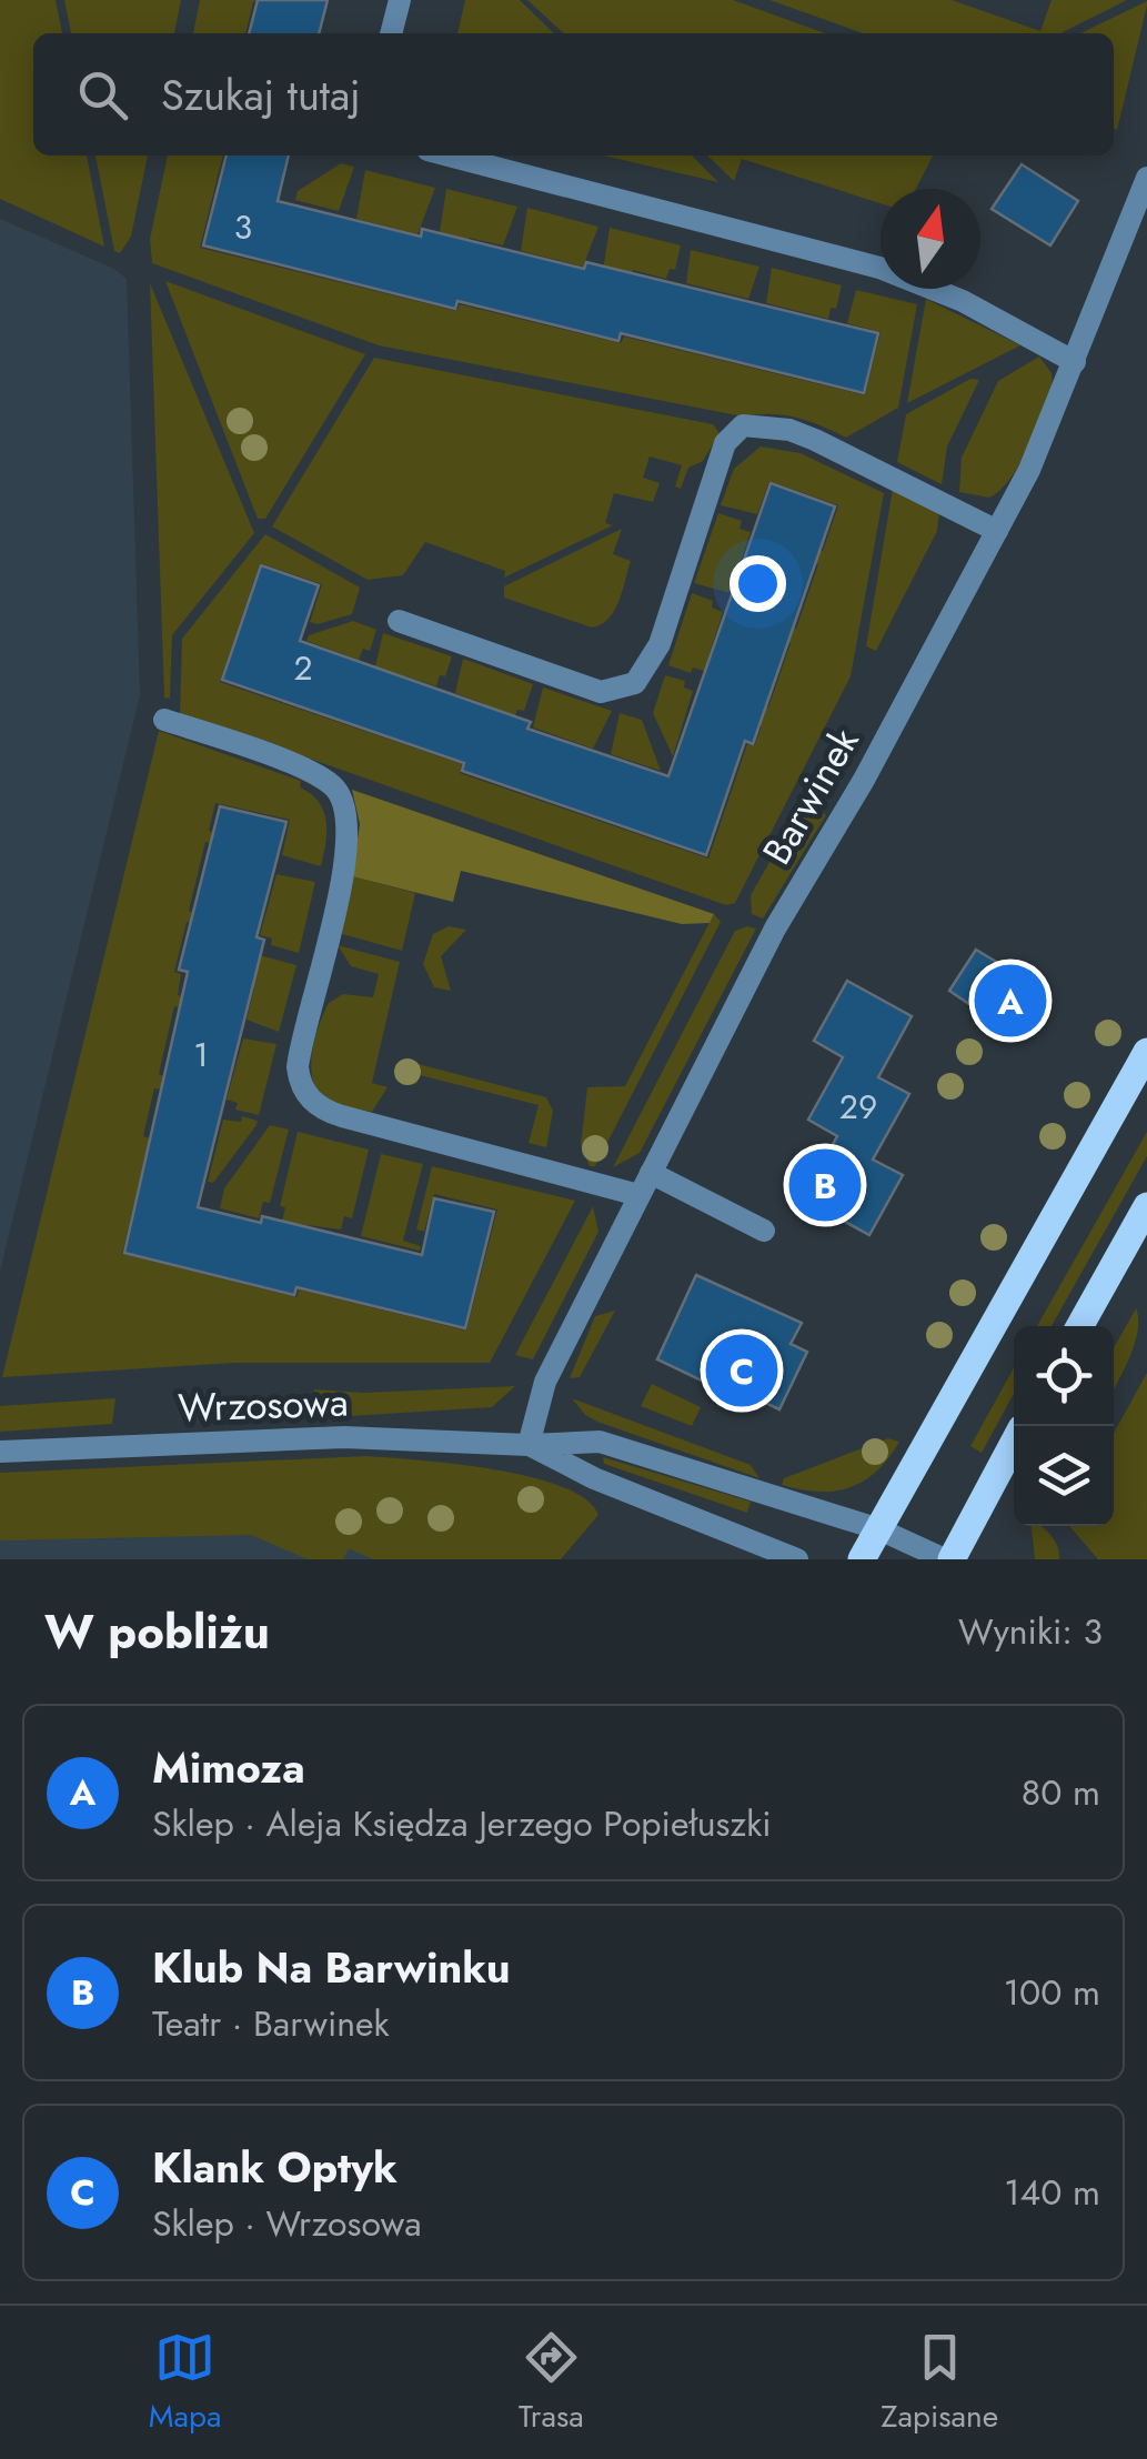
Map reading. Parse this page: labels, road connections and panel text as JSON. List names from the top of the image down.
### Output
{
  "streets": {
    "street": ["Barwinek", "Wrzosowa"]
  },
  "crossings": [
    ["Barwinek", "Wrzosowa"]
  ],
  "house_numbers": [
    "3",
    "2",
    "1",
    "29"
  ],
  "north": "top",
  "page": {
    "search": "Szukaj tutaj",
    "pins": ["A", "B", "C"],
    "heading": ["W pobliżu", "Wyniki: 3"],
    "list": [
      {
        "mark": "A",
        "name": "Mimoza",
        "note": "Sklep · Aleja Księdza Jerzego Popiełuszki",
        "value": "80 m"
      },
      {
        "mark": "B",
        "name": "Klub Na Barwinku",
        "note": "Teatr · Barwinek",
        "value": "100 m"
      },
      {
        "mark": "C",
        "name": "Klank Optyk",
        "note": "Sklep · Wrzosowa",
        "value": "140 m"
      }
    ],
    "nav": ["Mapa", "Trasa", "Zapisane"]
  }
}
